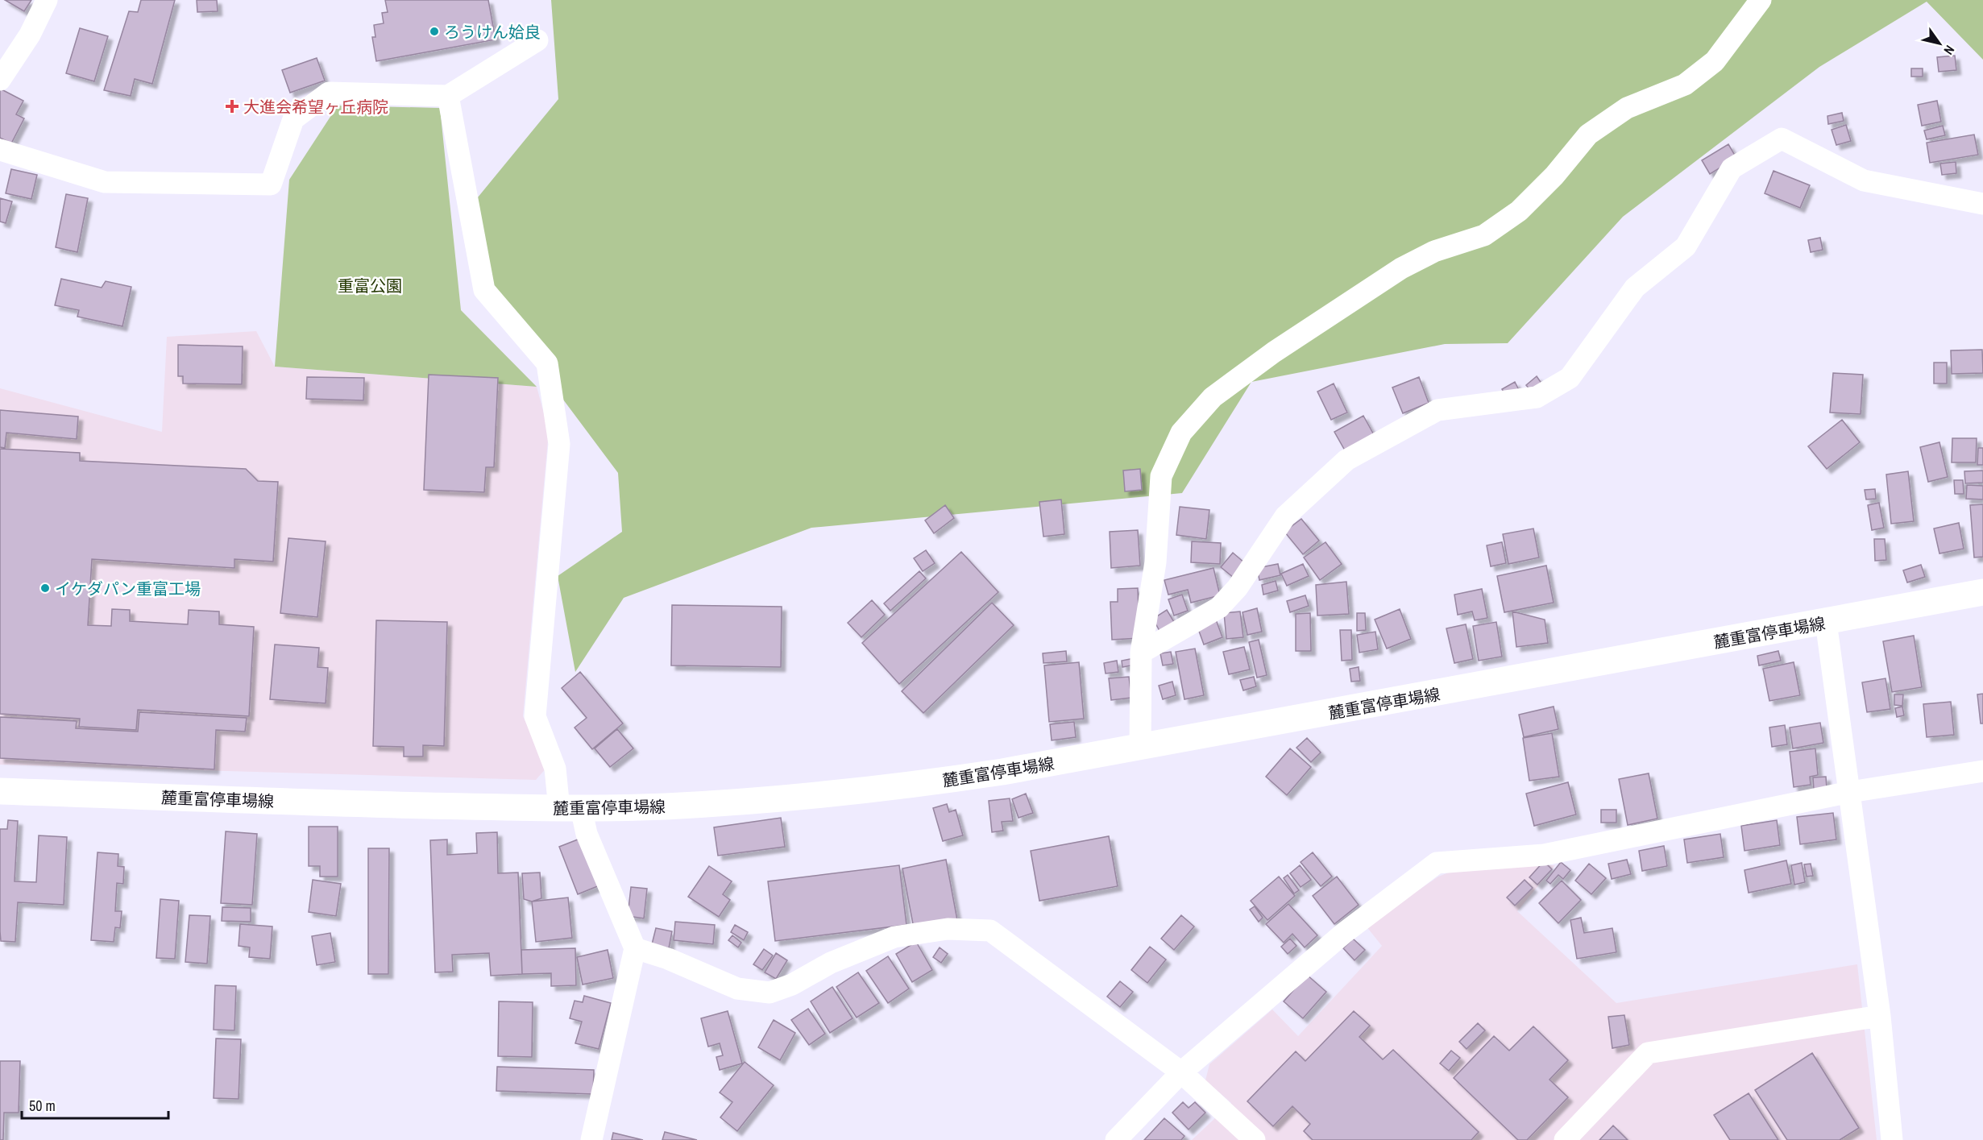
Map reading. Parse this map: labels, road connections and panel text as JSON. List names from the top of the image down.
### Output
{
  "streets": {
    "main road": ["麓重富停車場線"]
  },
  "parks": ["重富公園"],
  "places": {
    "other": ["ろうけん姶良", "イケダパン重富工場"],
    "health": ["大進会希望ヶ丘病院"]
  },
  "scale_bar": "50 m",
  "north": "bottom right"
}
